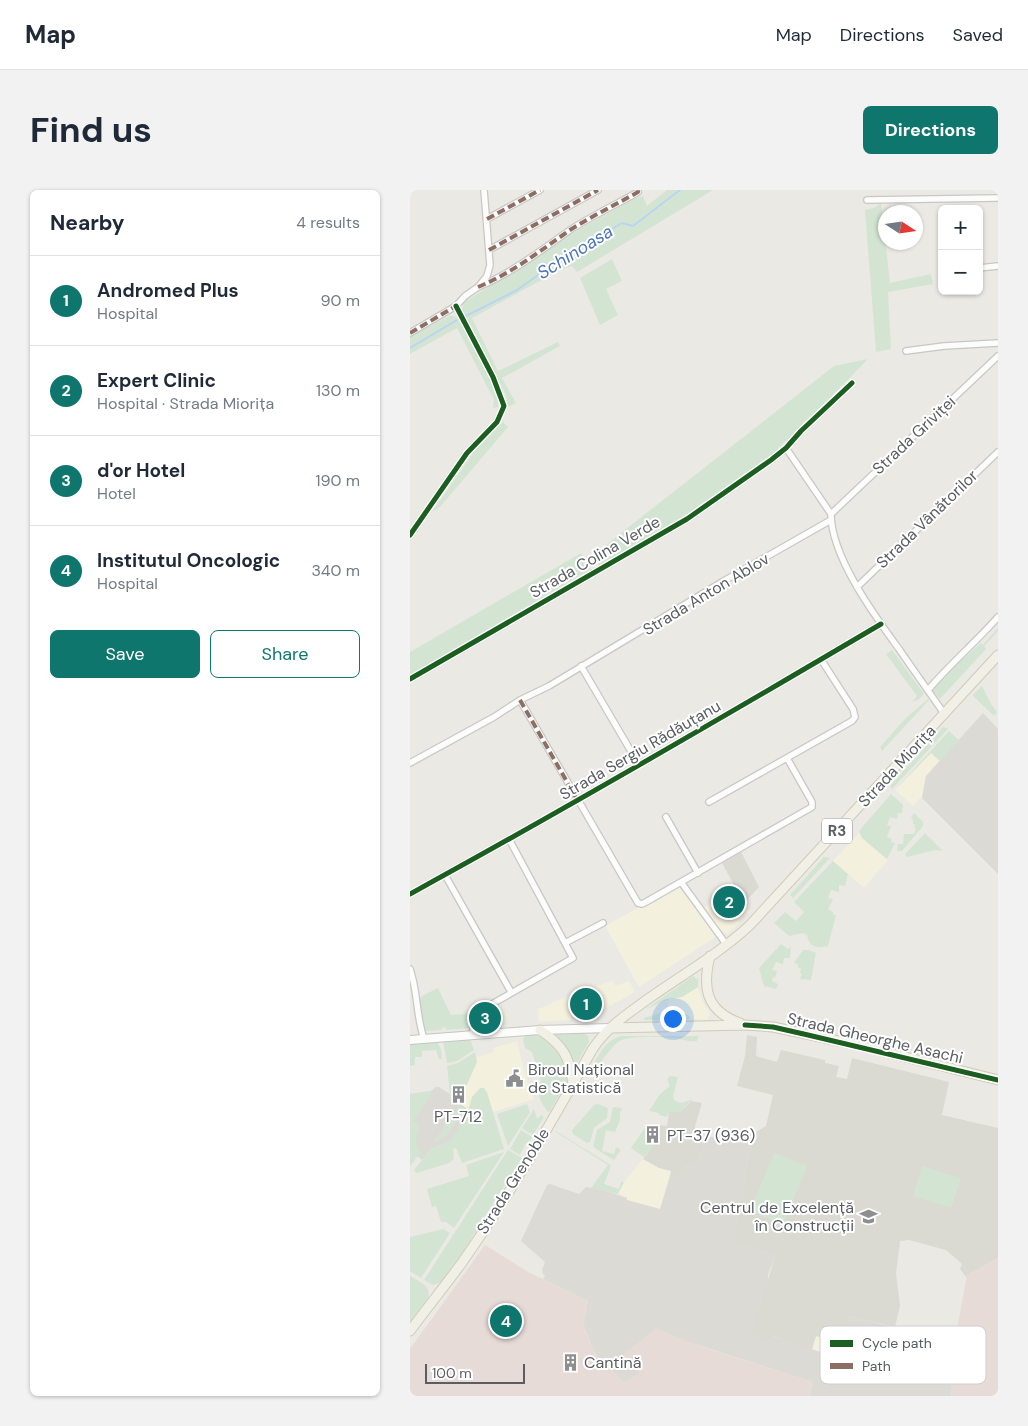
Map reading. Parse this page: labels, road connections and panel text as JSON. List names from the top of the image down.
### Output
{
  "streets": {
    "main road": [
      "Strada Miorița",
      "R3",
      "Strada Gheorghe Asachi",
      "Strada Grenoble"
    ],
    "street": [
      "Strada Griviței",
      "Strada Vânătorilor",
      "Strada Colina Verde",
      "Strada Anton Ablov",
      "Strada Sergiu Rădăuțanu"
    ]
  },
  "crossings": [
    ["Strada Griviței", "Strada Anton Ablov"],
    ["Strada Miorița", "Strada Gheorghe Asachi"],
    ["Strada Miorița", "Strada Grenoble"],
    ["Strada Gheorghe Asachi", "Strada Grenoble"]
  ],
  "water": ["Schinoasa"],
  "places": {
    "public building": ["Biroul Național de Statistică"],
    "building": ["PT-712", "PT-37 (936)", "Cantină"],
    "school or university": ["Centrul de Excelență în Construcții"]
  },
  "legend": ["Cycle path", "Path"],
  "scale_bar": "100 m",
  "north": "right",
  "page": {
    "header": "Map",
    "nav": ["Map", "Directions", "Saved"],
    "buttons": [
      "Directions",
      ["Save", "Share"]
    ],
    "title": "Find us",
    "heading": ["Nearby", "4 results"],
    "map_buttons": ["+", "−"],
    "list": [
      {
        "mark": "1",
        "name": "Andromed Plus",
        "note": "Hospital",
        "value": "90 m"
      },
      {
        "mark": "2",
        "name": "Expert Clinic",
        "note": "Hospital · Strada Miorița",
        "value": "130 m"
      },
      {
        "mark": "3",
        "name": "d'or Hotel",
        "note": "Hotel",
        "value": "190 m"
      },
      {
        "mark": "4",
        "name": "Institutul Oncologic",
        "note": "Hospital",
        "value": "340 m"
      }
    ],
    "pins": [
      "2",
      "1",
      "3",
      "4"
    ],
    "scale": "100 m"
  }
}
